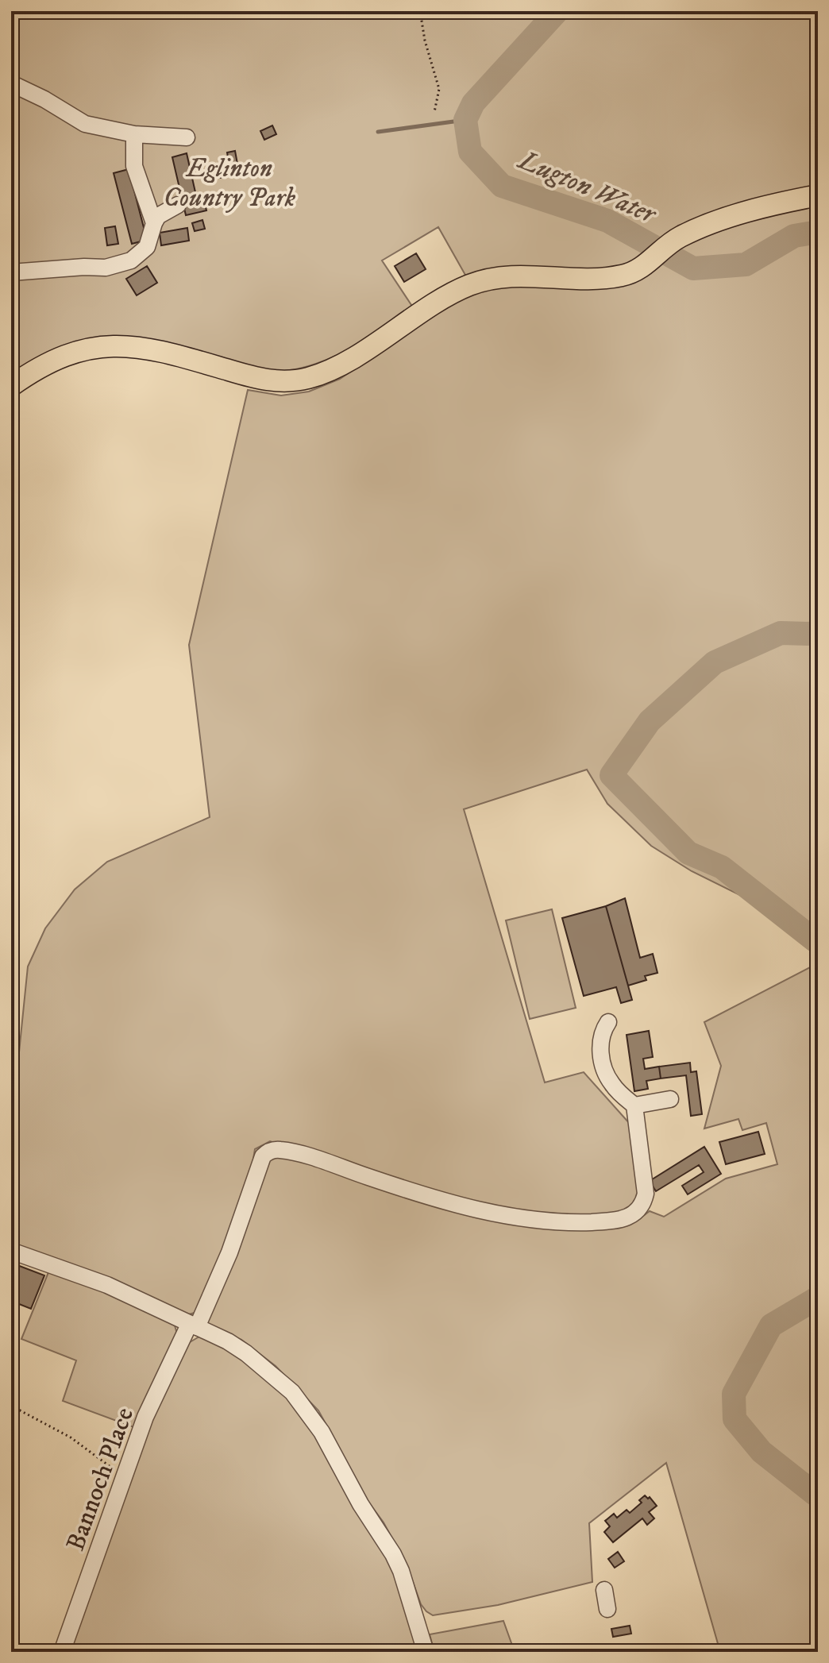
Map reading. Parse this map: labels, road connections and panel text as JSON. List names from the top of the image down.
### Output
{
  "streets": {
    "street": ["Bannoch Place"]
  },
  "water": ["Lugton Water"],
  "parks": ["Eglinton Country Park"]
}
